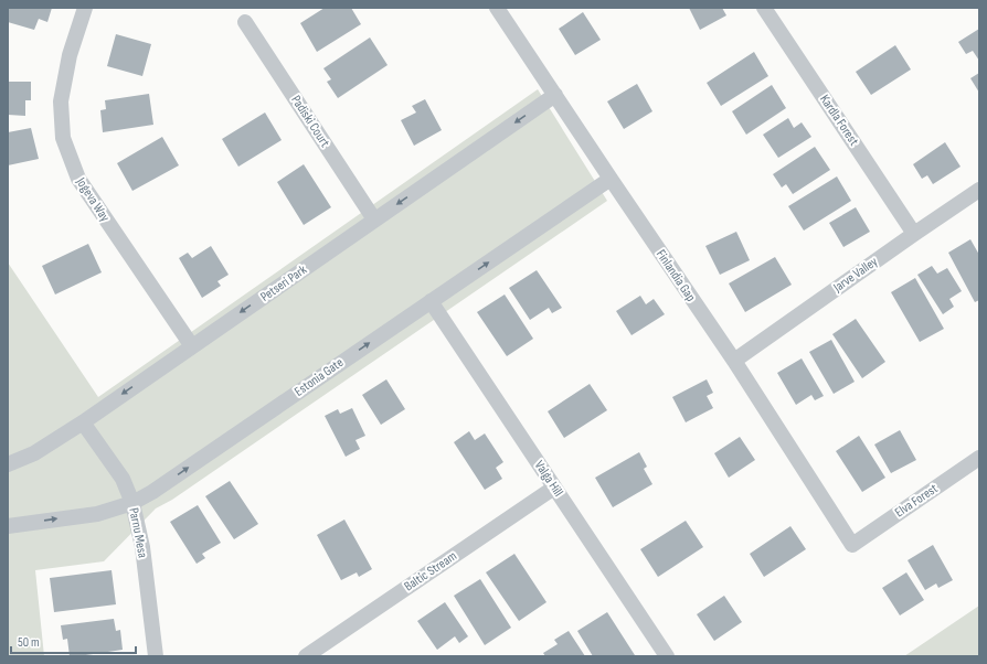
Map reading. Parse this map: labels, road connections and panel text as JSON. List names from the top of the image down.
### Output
{
  "streets": {
    "street": [
      "Kardla Forest",
      "Padiski Court",
      "Jogeva Way",
      "Jarve Valley",
      "Finlandia Gap",
      "Petseri Park",
      "Estonia Gate",
      "Valga Hill",
      "Elva Forest",
      "Parnu Mesa",
      "Baltic Stream"
    ]
  },
  "crossings": [
    ["Kardla Forest", "Jarve Valley"],
    ["Padiski Court", "Petseri Park"],
    ["Jogeva Way", "Petseri Park"],
    ["Jarve Valley", "Finlandia Gap"],
    ["Finlandia Gap", "Petseri Park"],
    ["Finlandia Gap", "Estonia Gate"],
    ["Finlandia Gap", "Elva Forest"],
    ["Petseri Park", "Parnu Mesa"],
    ["Estonia Gate", "Valga Hill"],
    ["Estonia Gate", "Parnu Mesa"],
    ["Valga Hill", "Baltic Stream"]
  ],
  "one_way": ["Petseri Park", "Estonia Gate"],
  "scale_bar": "50 m"
}
